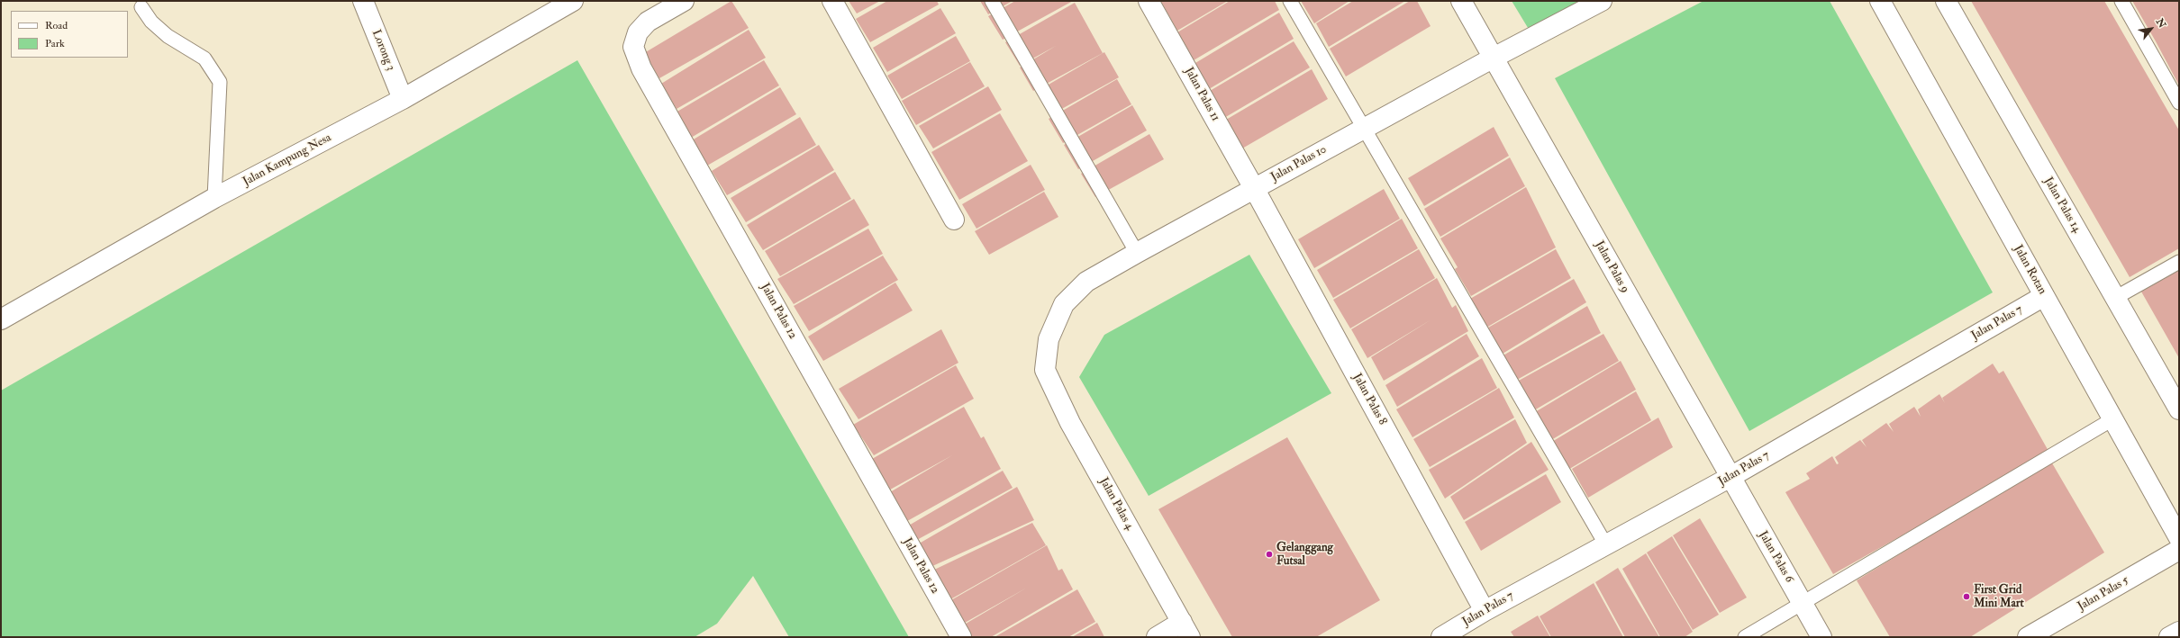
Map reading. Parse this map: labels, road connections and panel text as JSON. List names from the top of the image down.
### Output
{
  "streets": {
    "street": [
      "Lorong 3",
      "Jalan Palas 11",
      "Jalan Kampung Nesa",
      "Jalan Palas 10",
      "Jalan Palas 14",
      "Jalan Palas 9",
      "Jalan Rotan",
      "Jalan Palas 12",
      "Jalan Palas 7",
      "Jalan Palas 8",
      "Jalan Palas 4",
      "Jalan Palas 6",
      "Jalan Palas 5"
    ]
  },
  "crossings": [
    ["Lorong 3", "Jalan Kampung Nesa"],
    ["Jalan Palas 11", "Jalan Palas 10"],
    ["Jalan Palas 11", "Jalan Palas 8"],
    ["Jalan Palas 10", "Jalan Palas 9"],
    ["Jalan Palas 10", "Jalan Palas 8"],
    ["Jalan Palas 10", "Jalan Palas 4"],
    ["Jalan Palas 9", "Jalan Palas 7"],
    ["Jalan Palas 9", "Jalan Palas 6"],
    ["Jalan Rotan", "Jalan Palas 7"],
    ["Jalan Palas 7", "Jalan Palas 8"],
    ["Jalan Palas 7", "Jalan Palas 6"]
  ],
  "places": ["Gelanggang Futsal", "First Grid Mini Mart"],
  "legend": ["Road", "Park"],
  "north": "top right"
}
